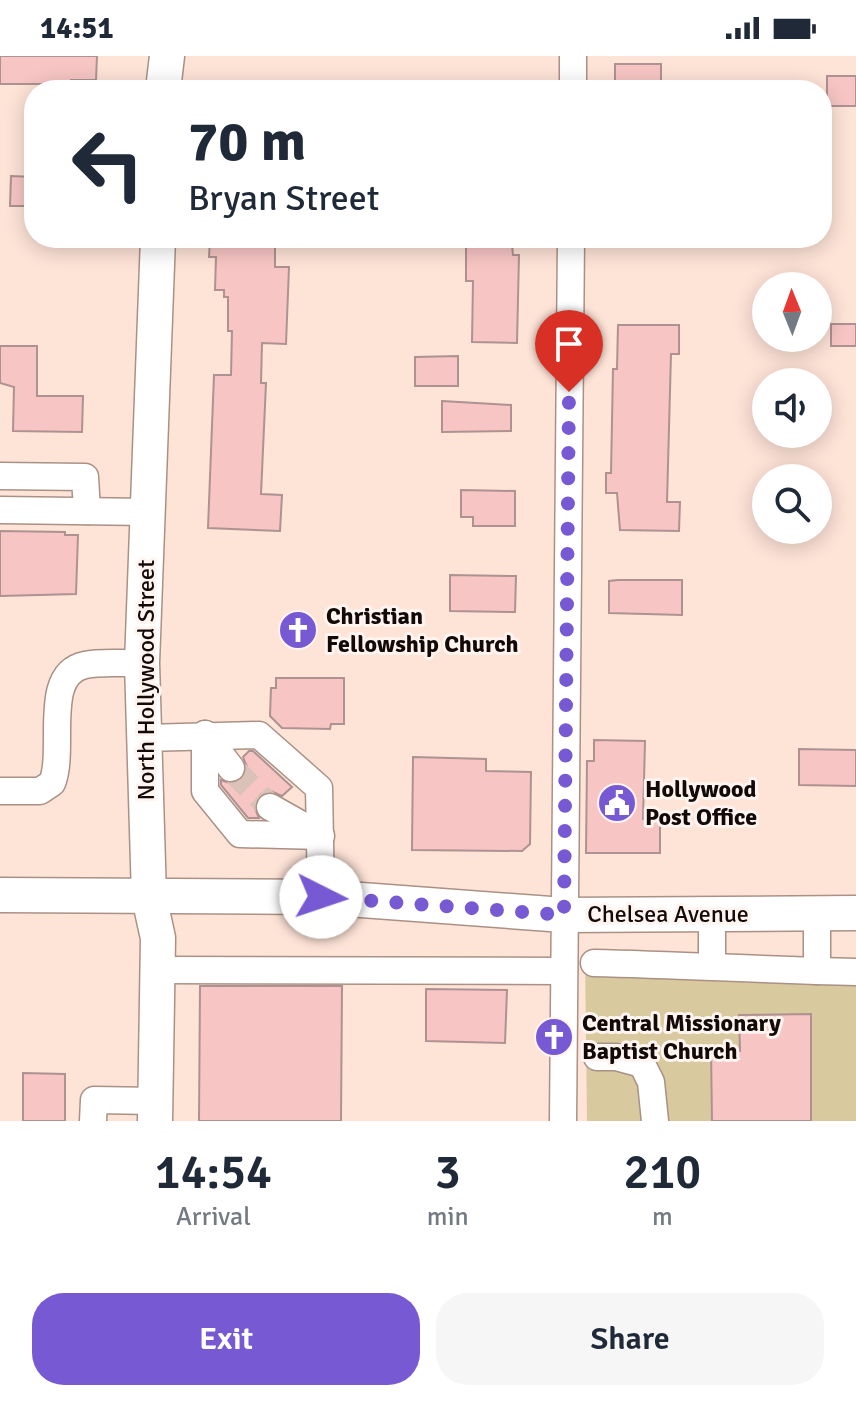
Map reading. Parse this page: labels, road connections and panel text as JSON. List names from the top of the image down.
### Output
{
  "streets": {
    "main road": ["North Hollywood Street", "Chelsea Avenue"]
  },
  "crossings": [
    ["North Hollywood Street", "Chelsea Avenue"]
  ],
  "places": {
    "church": ["Christian Fellowship Church", "Central Missionary Baptist Church"],
    "public building": ["Hollywood Post Office"]
  },
  "north": "top",
  "page": {
    "status": "14:51",
    "turn": ["70 m", "Bryan Street"],
    "eta": [
      "14:54",
      "Arrival",
      "3",
      "min",
      "210",
      "m"
    ],
    "buttons": ["Exit", "Share"]
  }
}
